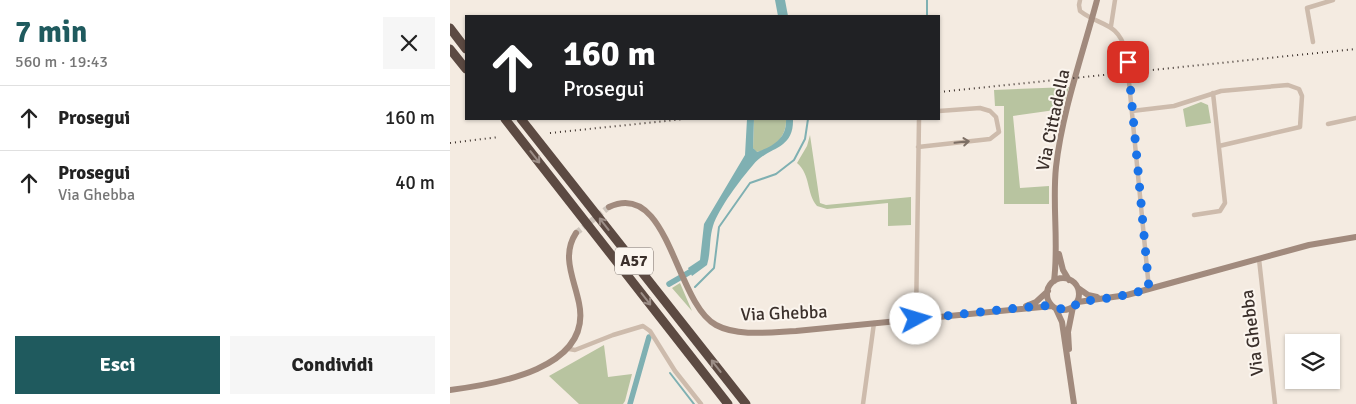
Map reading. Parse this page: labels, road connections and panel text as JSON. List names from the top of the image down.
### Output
{
  "streets": {
    "highway": ["A57"],
    "street": ["Via Cittadella", "Via Ghebba"]
  },
  "crossings": [
    ["Via Cittadella", "Via Ghebba"]
  ],
  "page": {
    "heading": ["7 min", "560 m · 19:43"],
    "turn": ["160 m", "Prosegui"],
    "list": [
      {
        "name": "Prosegui",
        "value": "160 m"
      },
      {
        "name": "Prosegui",
        "note": "Via Ghebba",
        "value": "40 m"
      }
    ],
    "buttons": ["Esci", "Condividi"]
  }
}
